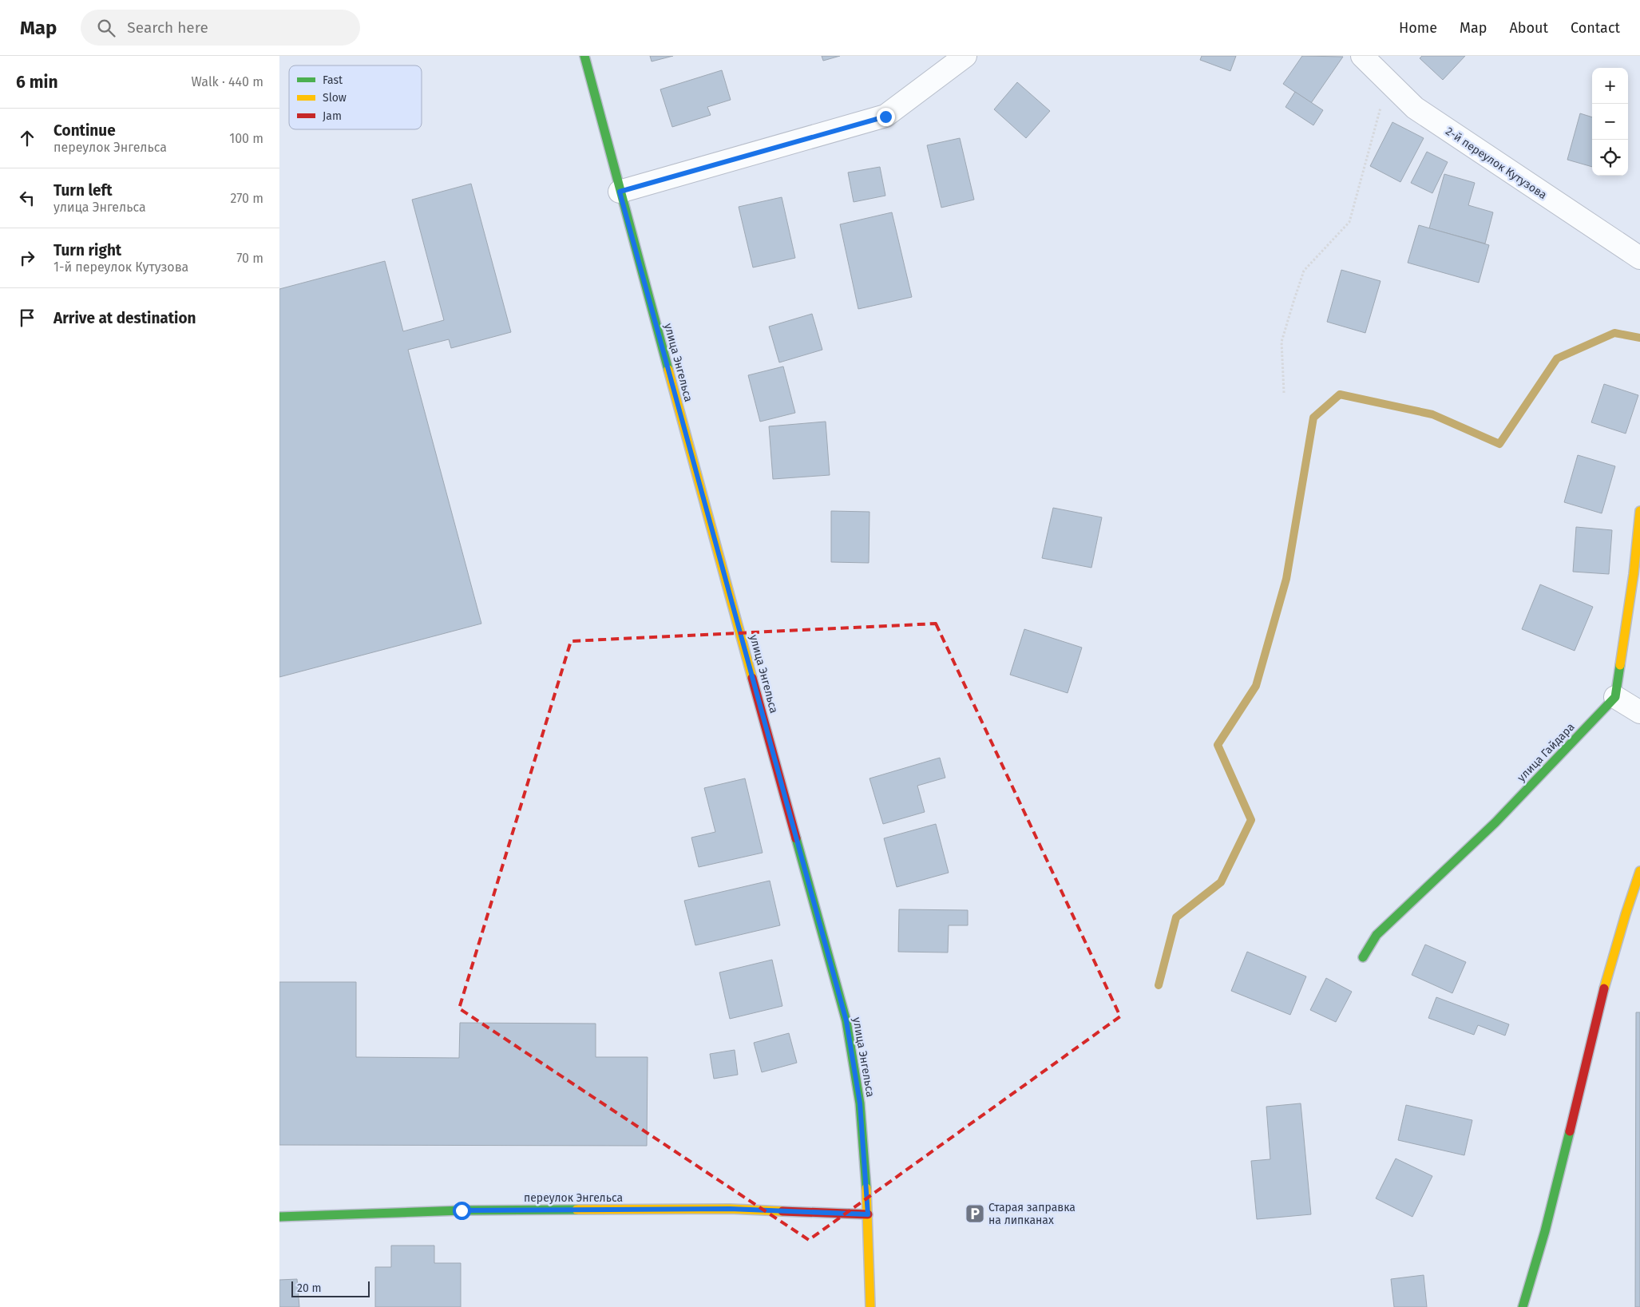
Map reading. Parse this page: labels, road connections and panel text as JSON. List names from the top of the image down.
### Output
{
  "streets": {
    "street": [
      "2-й переулок Кутузова",
      "улица Энгельса",
      "улица Гайдара",
      "переулок Энгельса"
    ]
  },
  "crossings": [
    ["улица Энгельса", "переулок Энгельса"]
  ],
  "places": {
    "parking": ["Старая заправка на липканах"]
  },
  "legend": ["Fast", "Slow", "Jam"],
  "scale_bar": "20 m",
  "page": {
    "header": "Map",
    "search": "Search here",
    "nav": [
      "Home",
      "Map",
      "About",
      "Contact"
    ],
    "heading": ["6 min", "Walk · 440 m"],
    "map_buttons": ["+", "−"],
    "list": [
      ["Continue", "переулок Энгельса", "100 m"],
      ["Turn left", "улица Энгельса", "270 m"],
      ["Turn right", "1-й переулок Кутузова", "70 m"],
      "Arrive at destination"
    ],
    "scale": "20 m"
  }
}
